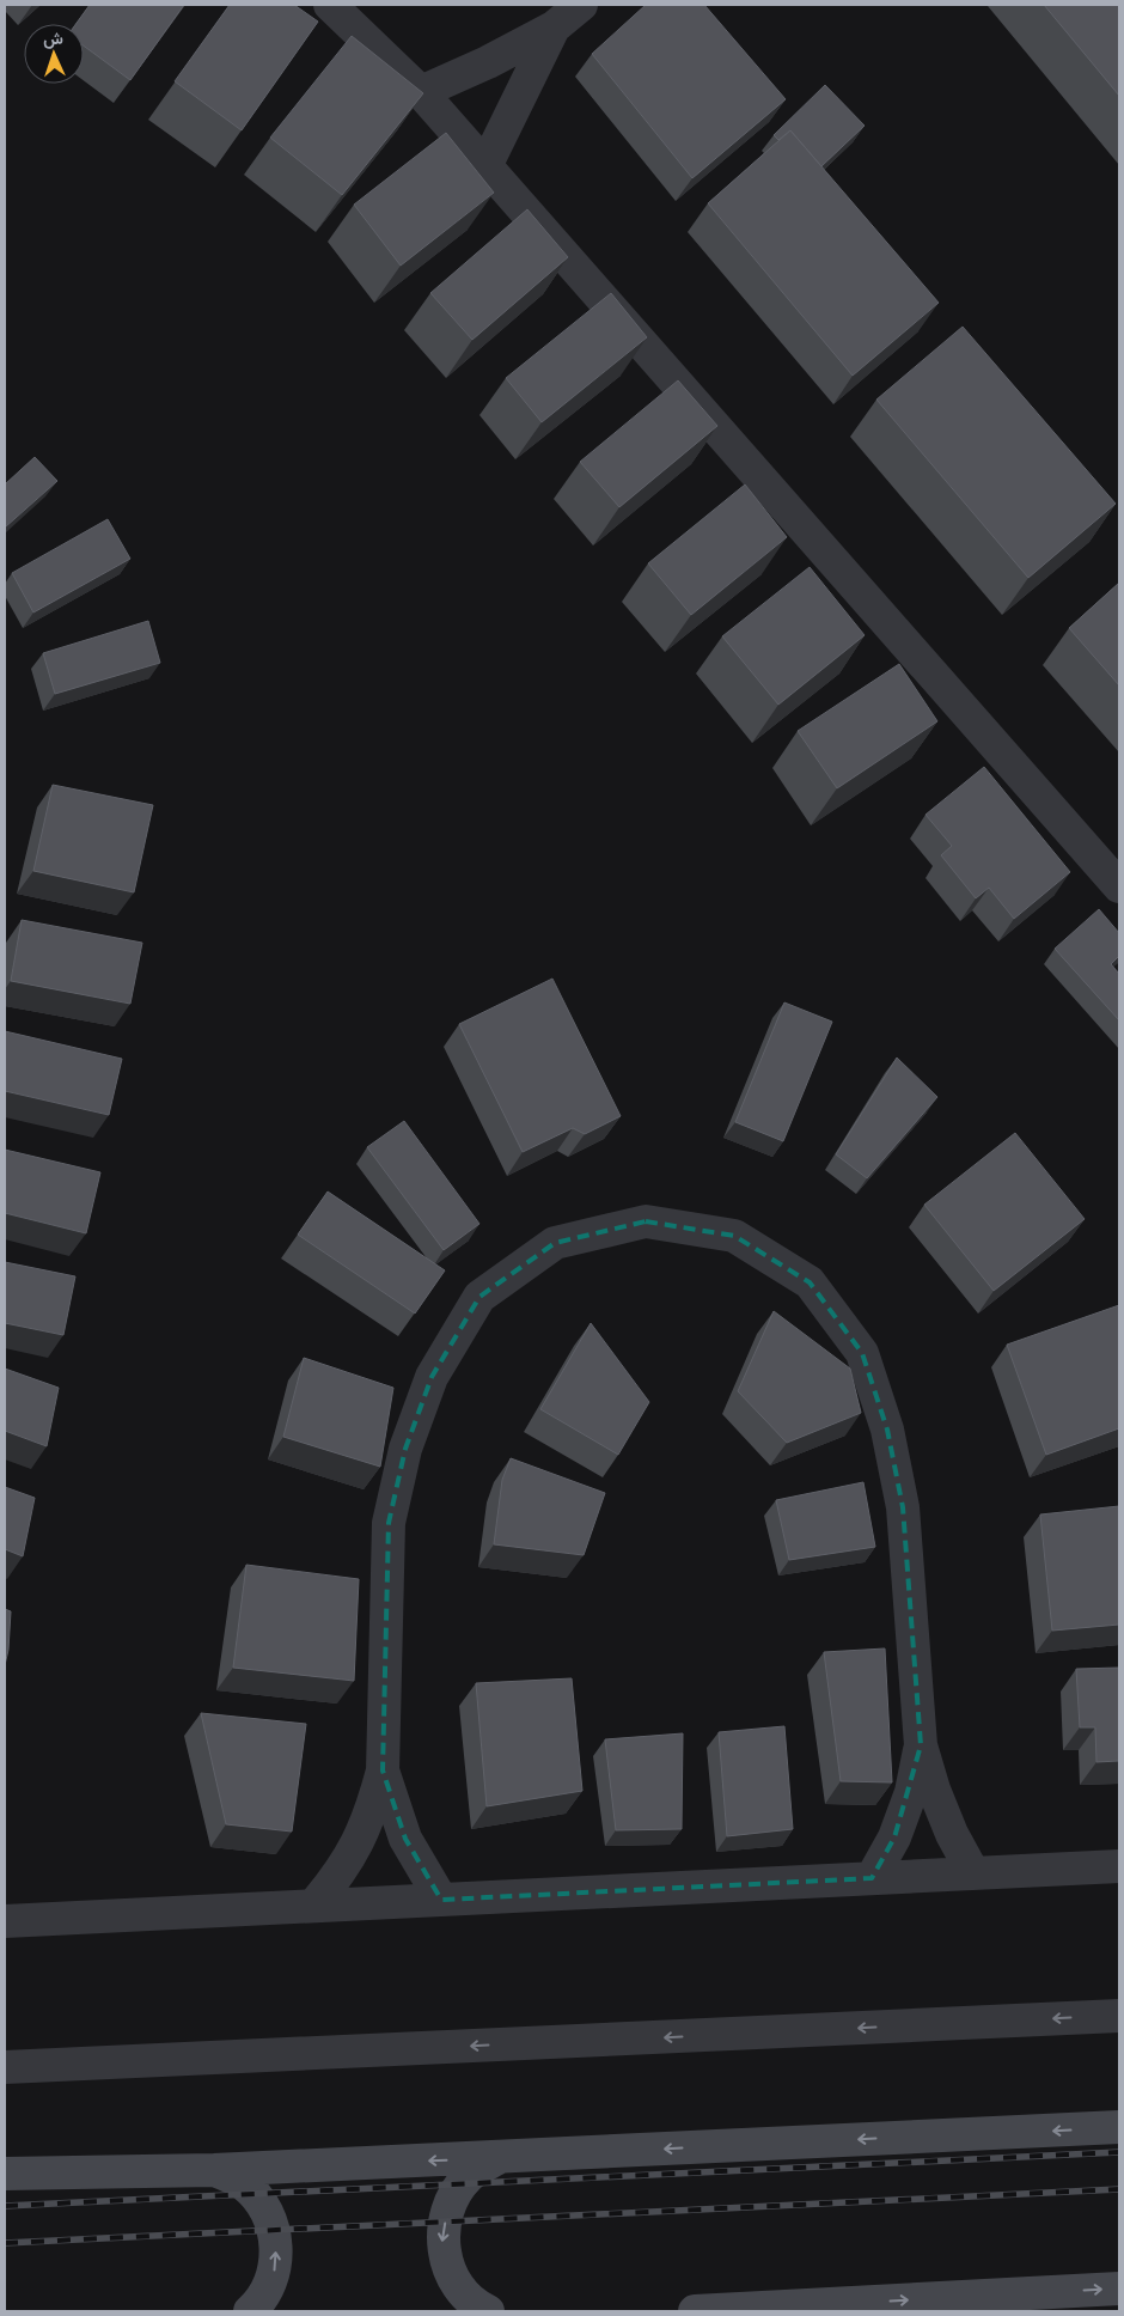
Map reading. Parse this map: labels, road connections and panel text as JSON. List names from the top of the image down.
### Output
{
  "north": "top"
}
